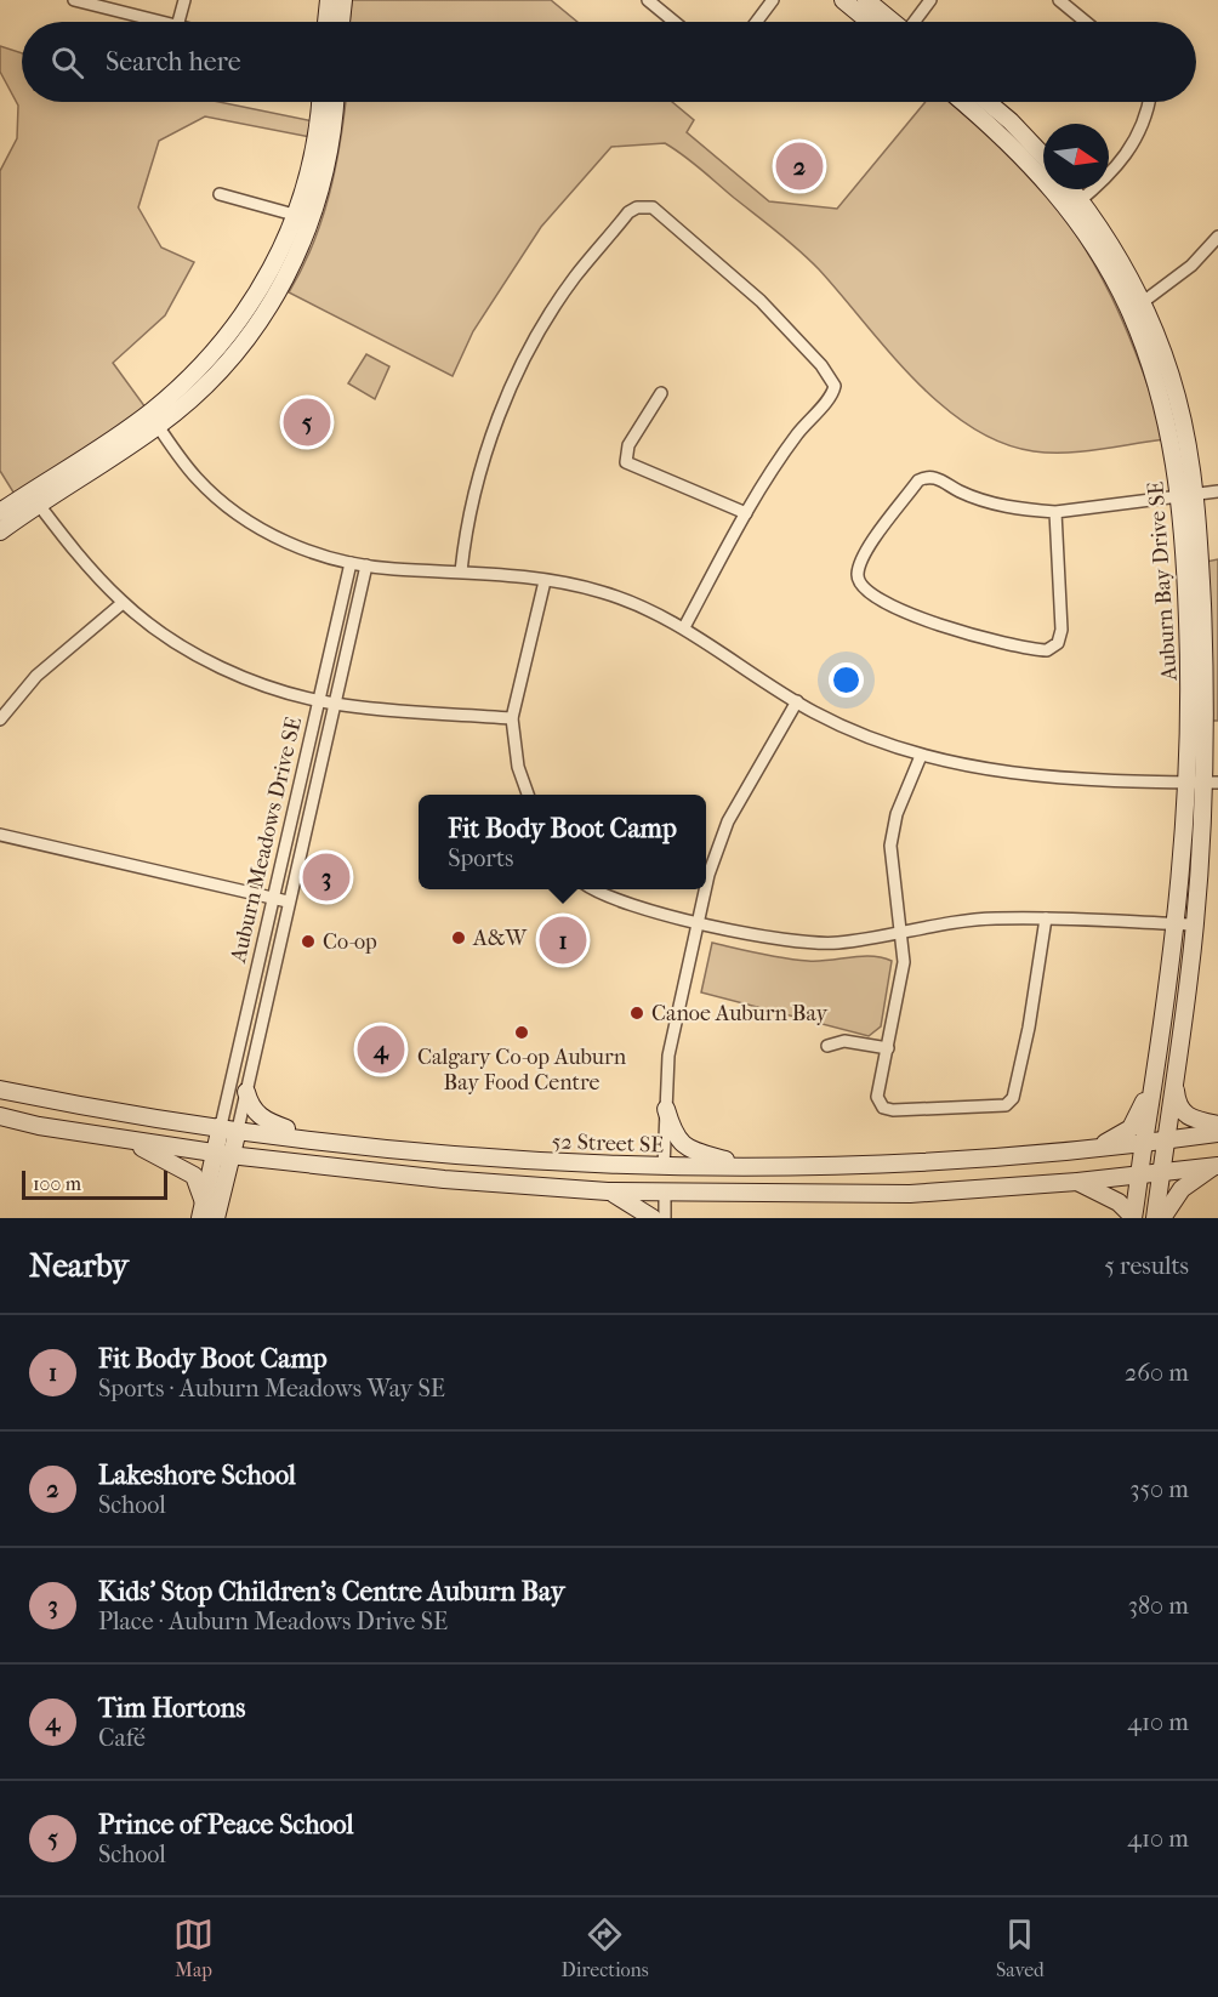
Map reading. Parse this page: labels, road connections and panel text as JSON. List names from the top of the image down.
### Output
{
  "streets": {
    "main road": ["Auburn Bay Drive SE", "52 Street SE"],
    "street": ["Auburn Meadows Drive SE"]
  },
  "crossings": [
    ["Auburn Bay Drive SE", "52 Street SE"],
    ["Auburn Meadows Drive SE", "52 Street SE"]
  ],
  "places": [
    "A&W",
    "Co-op",
    "Canoe Auburn Bay",
    "Calgary Co-op Auburn Bay Food Centre"
  ],
  "scale_bar": "100 m",
  "north": "right",
  "page": {
    "search": "Search here",
    "pins": [
      "2",
      "5",
      "3",
      "1",
      "4"
    ],
    "popup": ["Fit Body Boot Camp", "Sports"],
    "scale": "100 m",
    "heading": ["Nearby", "5 results"],
    "list": [
      {
        "mark": "1",
        "name": "Fit Body Boot Camp",
        "note": "Sports · Auburn Meadows Way SE",
        "value": "260 m"
      },
      {
        "mark": "2",
        "name": "Lakeshore School",
        "note": "School",
        "value": "350 m"
      },
      {
        "mark": "3",
        "name": "Kids' Stop Children's Centre Auburn Bay",
        "note": "Place · Auburn Meadows Drive SE",
        "value": "380 m"
      },
      {
        "mark": "4",
        "name": "Tim Hortons",
        "note": "Café",
        "value": "410 m"
      },
      {
        "mark": "5",
        "name": "Prince of Peace School",
        "note": "School",
        "value": "410 m"
      }
    ],
    "nav": ["Map", "Directions", "Saved"]
  }
}
